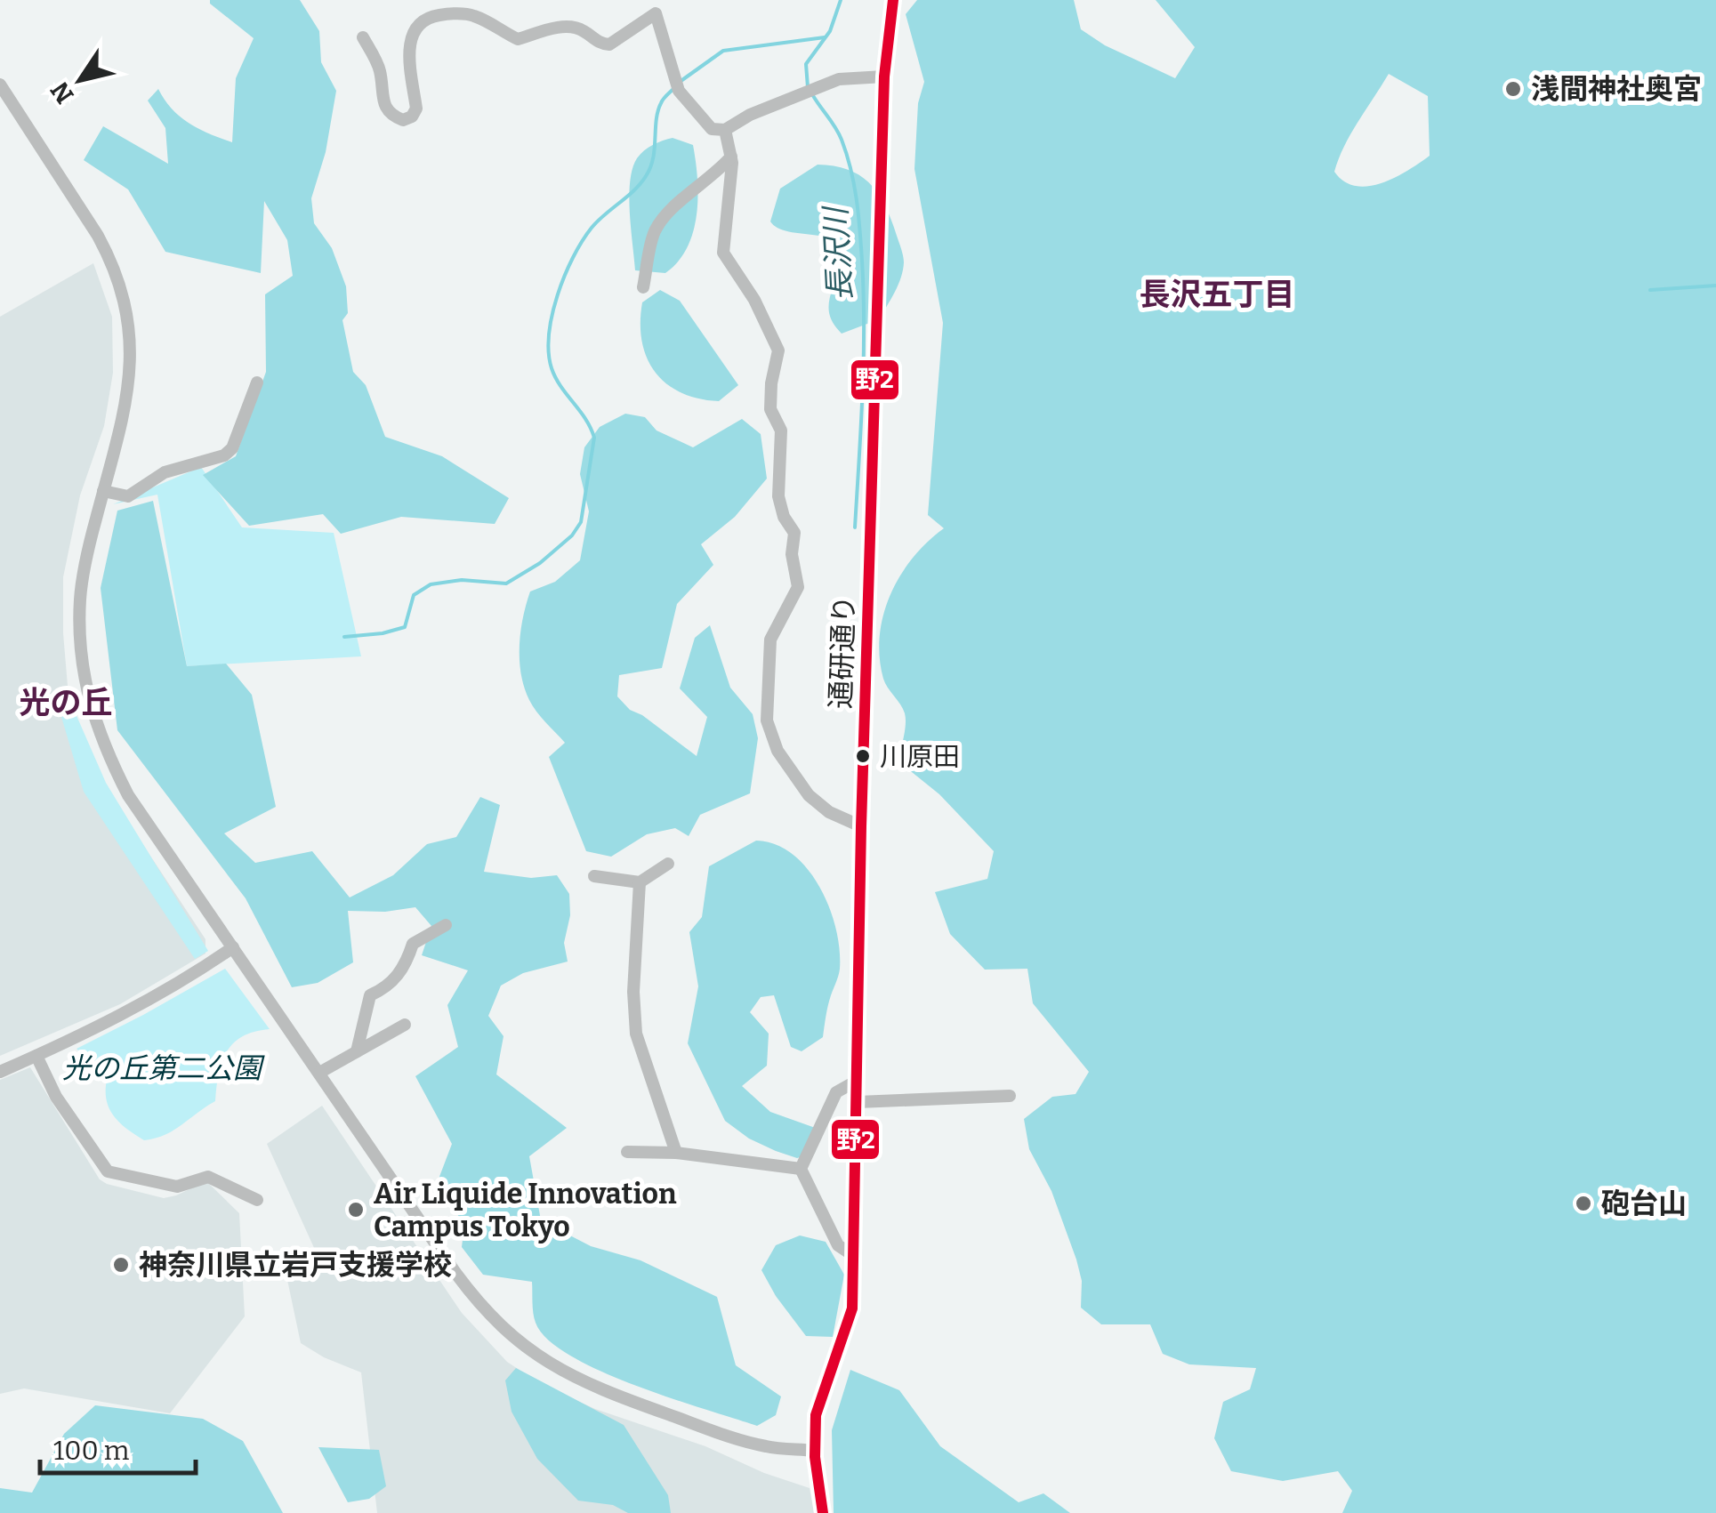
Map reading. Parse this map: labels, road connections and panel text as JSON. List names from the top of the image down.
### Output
{
  "streets": {
    "street": ["通研通り"]
  },
  "districts": ["長沢五丁目", "光の丘"],
  "water": ["長沢川"],
  "parks": ["光の丘第二公園"],
  "places": [
    "浅間神社奥宮",
    "川原田",
    "砲台山",
    "Air Liquide Innovation Campus Tokyo",
    "神奈川県立岩戸支援学校"
  ],
  "lines": ["transit line 野2"],
  "scale_bar": "100 m",
  "north": "bottom left"
}
